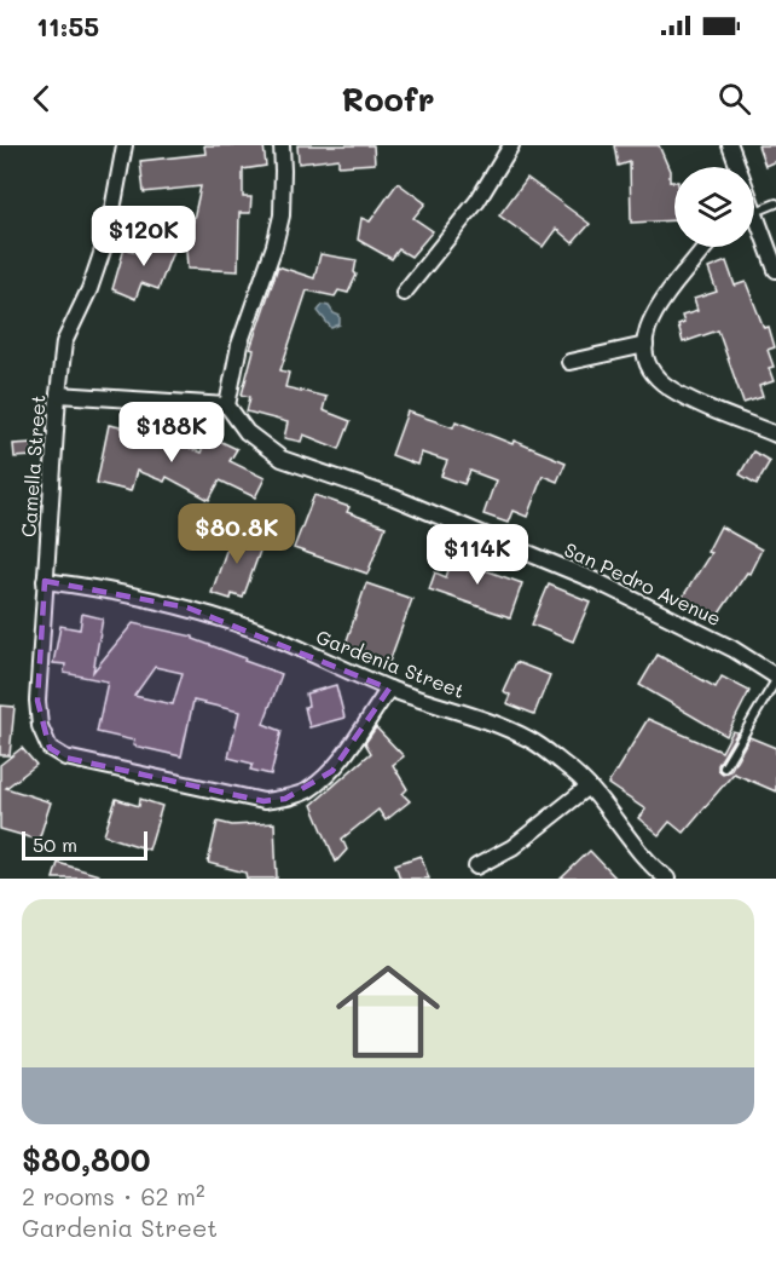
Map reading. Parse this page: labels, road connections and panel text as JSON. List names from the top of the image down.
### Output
{
  "streets": {
    "street": ["Camella Street", "San Pedro Avenue", "Gardenia Street"]
  },
  "crossings": [
    ["Camella Street", "Gardenia Street"]
  ],
  "scale_bar": "50 m",
  "page": {
    "status": "11:55",
    "header": "Roofr",
    "price": [
      "$120K",
      "$188K",
      "$80.8K",
      "$114K"
    ],
    "scale": "50 m",
    "list": [
      {
        "name": "$80,800",
        "note": "2 rooms · 62 m² · Gardenia Street"
      }
    ]
  }
}
